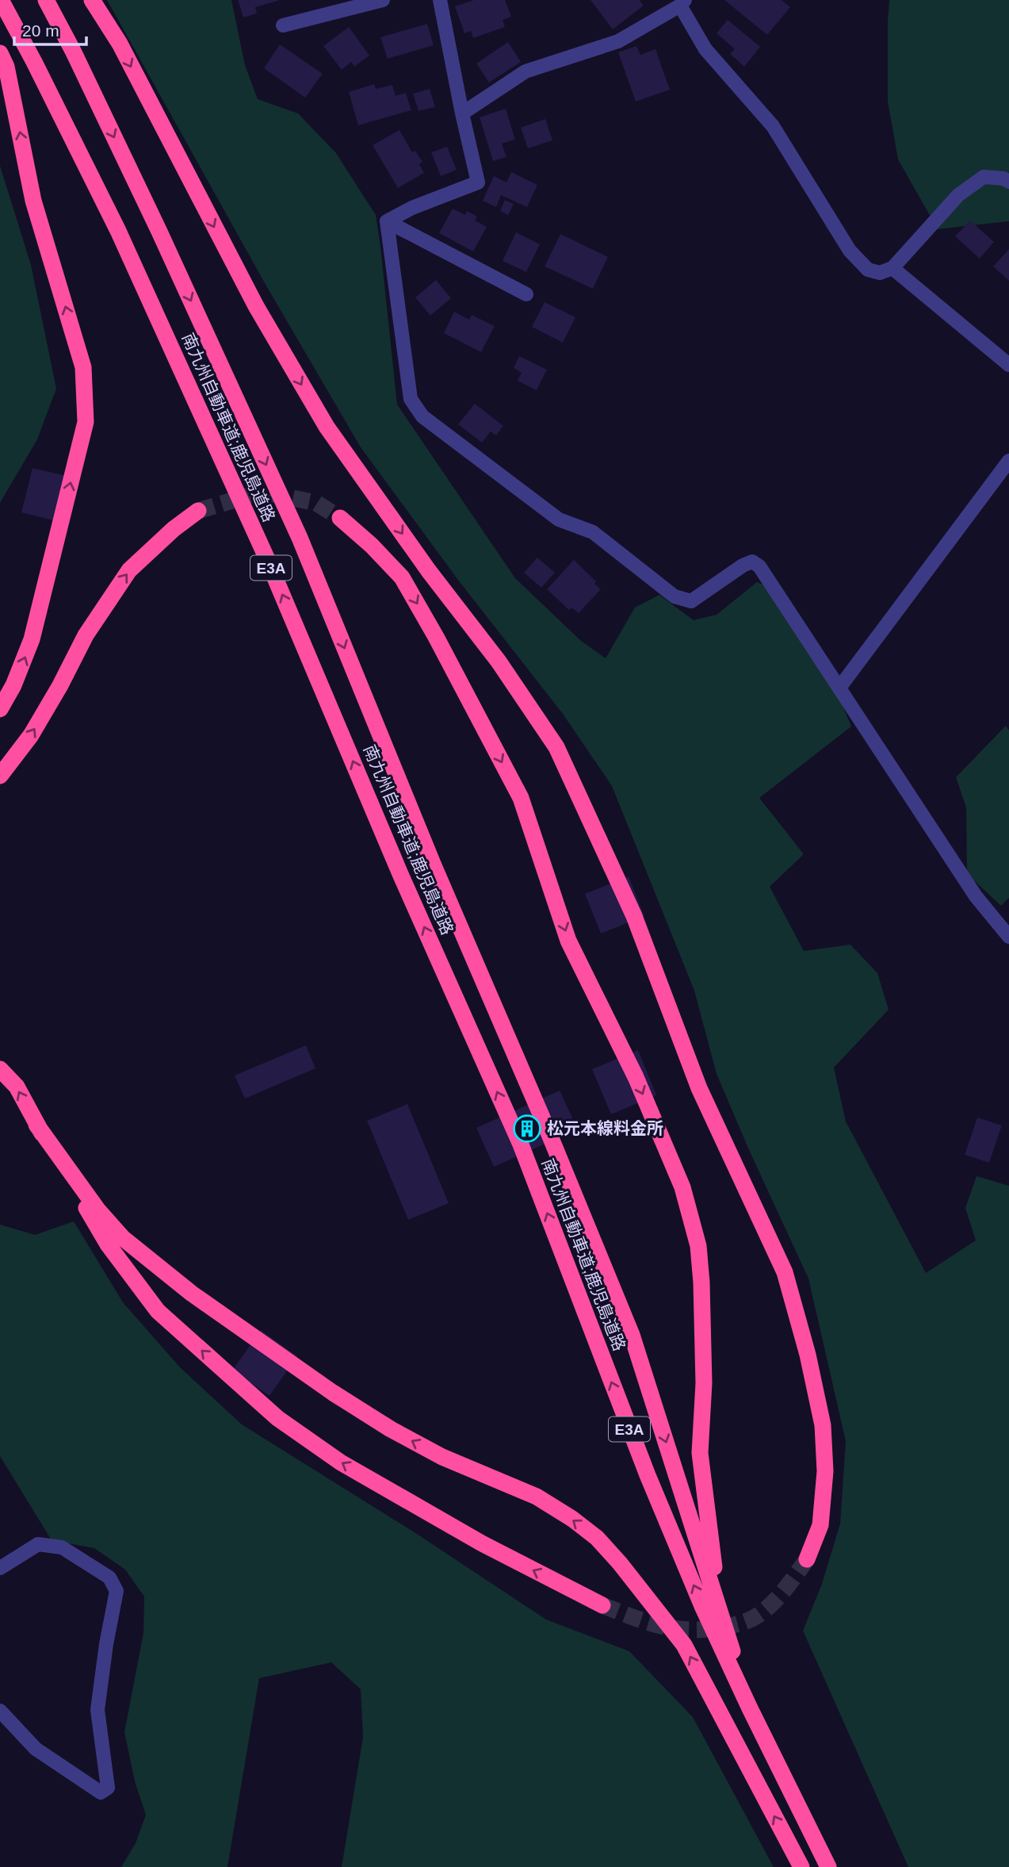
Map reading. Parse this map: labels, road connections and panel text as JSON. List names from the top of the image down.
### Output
{
  "streets": {
    "highway": ["南九州自動車道;鹿児島道路", "E3A"]
  },
  "places": {
    "building": ["松元本線料金所"]
  },
  "scale_bar": "20 m"
}
